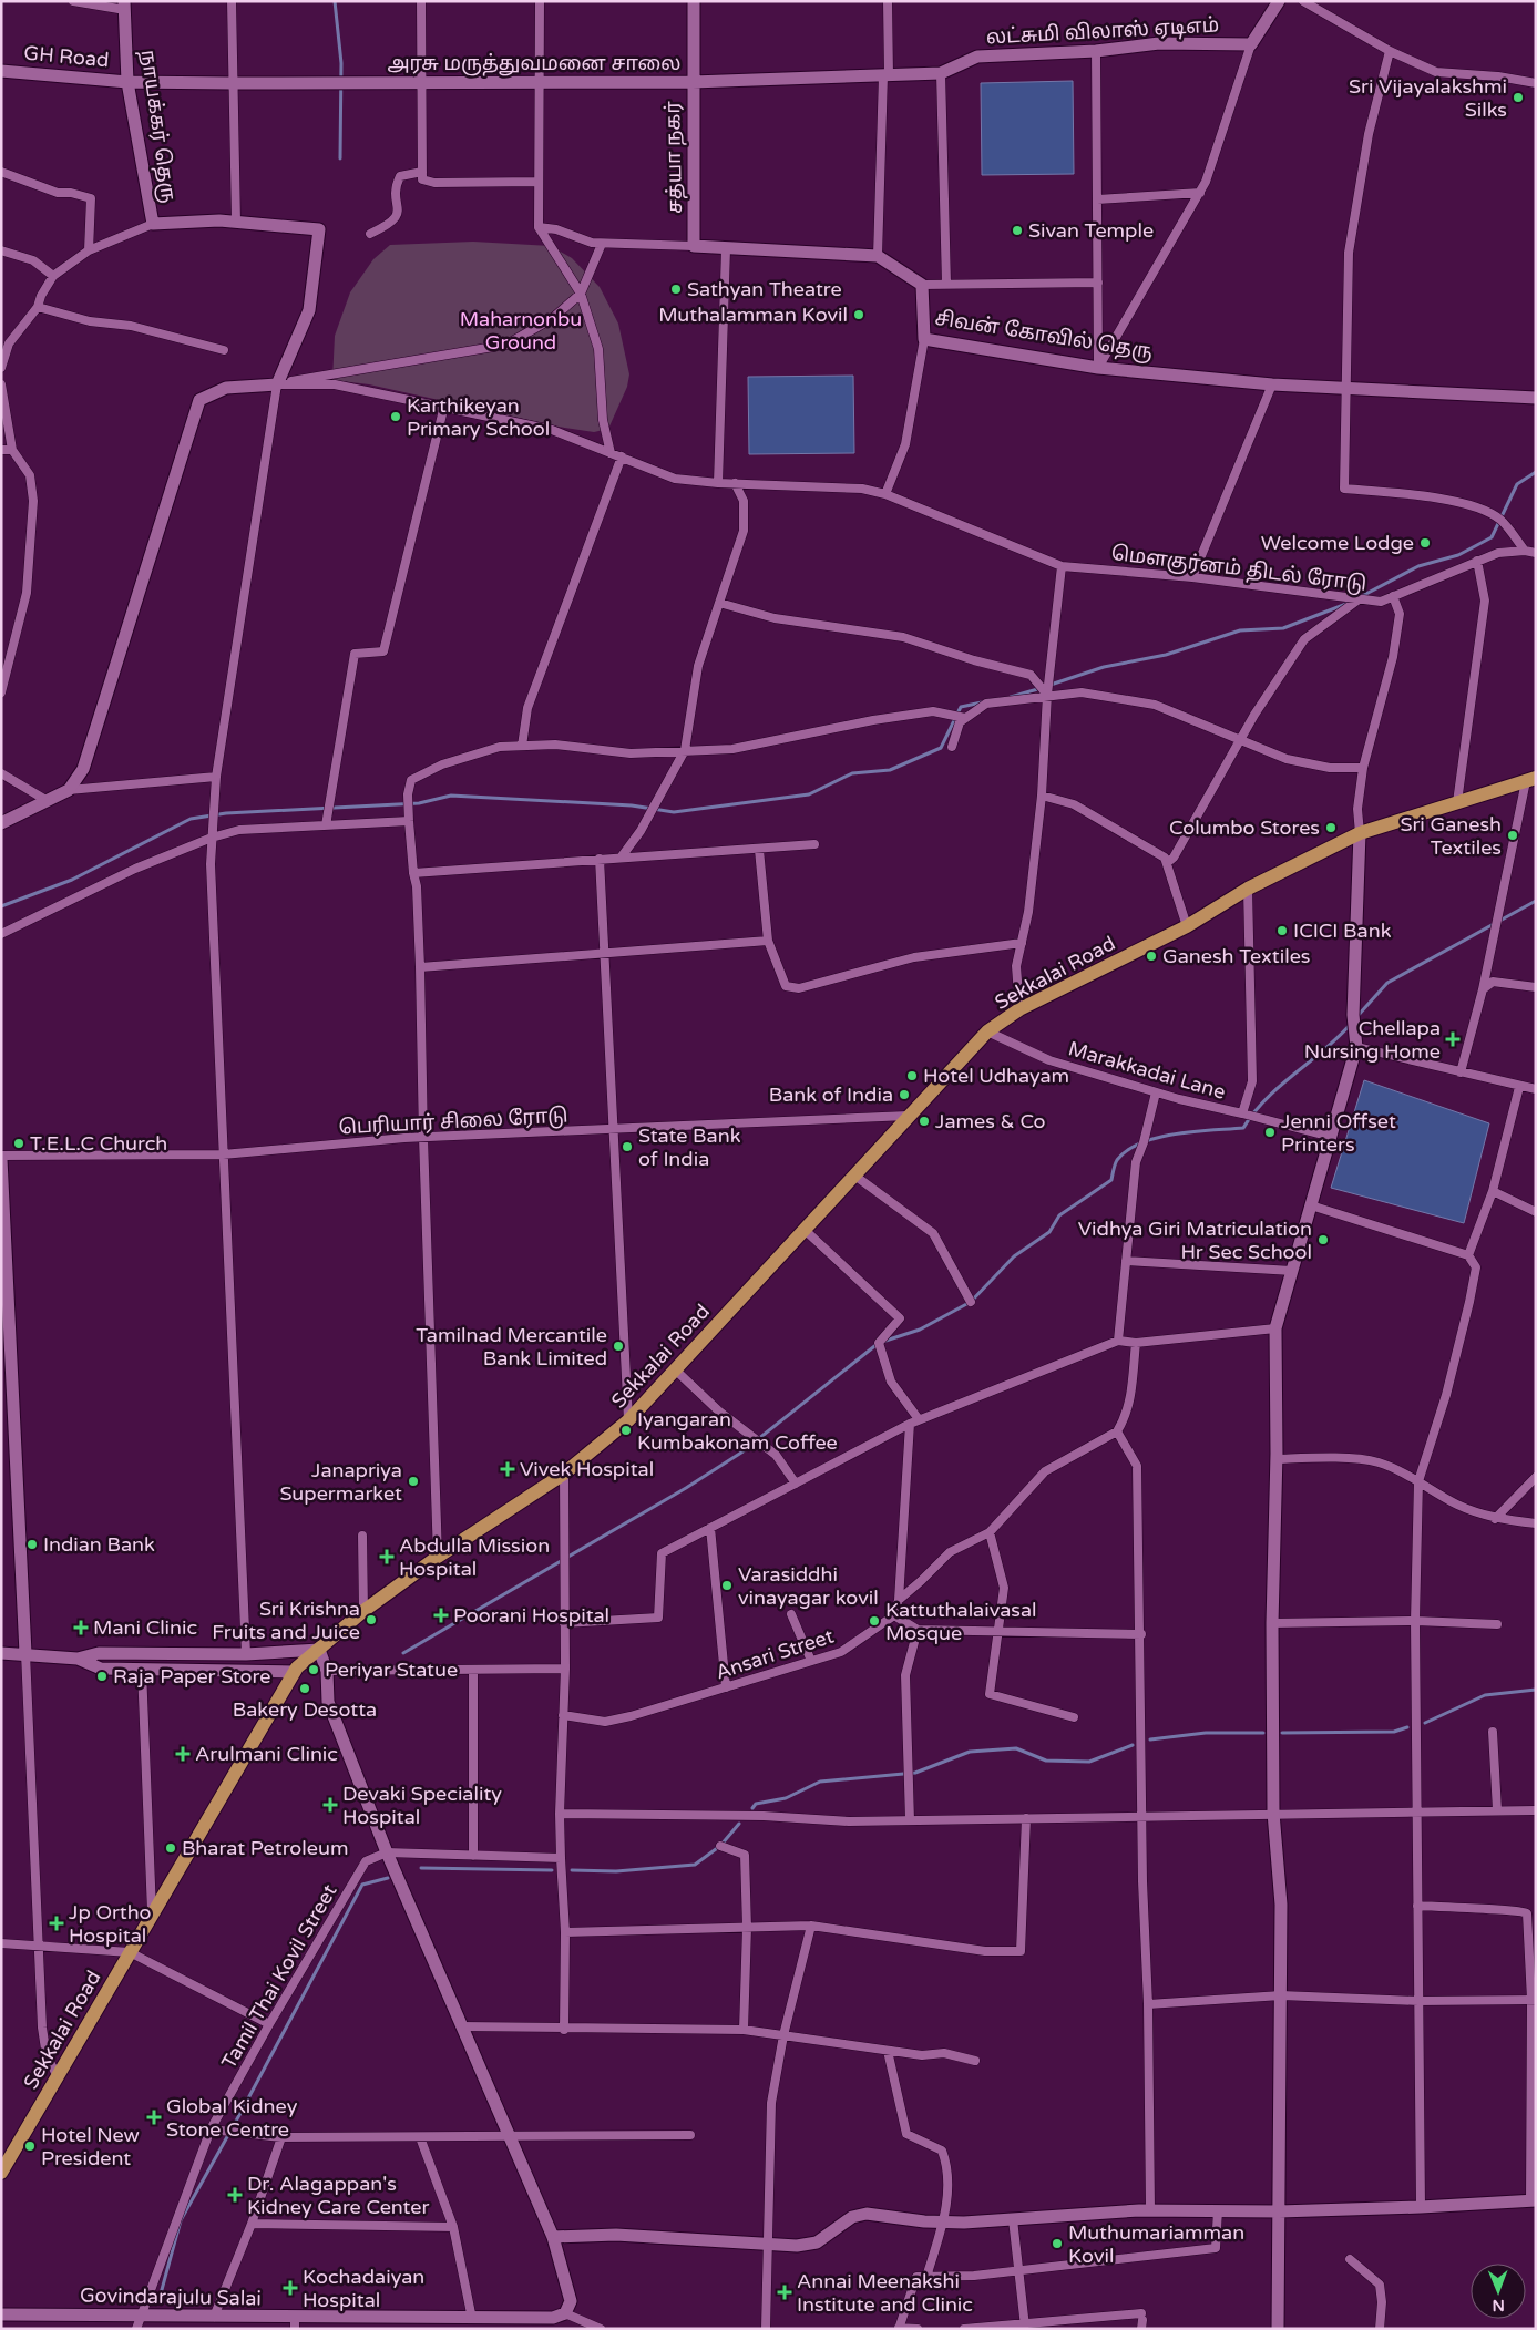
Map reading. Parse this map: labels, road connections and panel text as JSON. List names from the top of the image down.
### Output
{
  "streets": {
    "main road": ["Sekkalai Road"],
    "street": [
      "லட்சுமி விலாஸ் ஏடிஎம்",
      "GH Road",
      "அரசு மருத்துவமனை சாலை",
      "நாயக்கர் தெரு",
      "சத்யா நகர்",
      "சிவன் கோவில் தெரு",
      "மௌகுர்னம் திடல் ரோடு",
      "Marakkadai Lane",
      "பெரியார் சிலை ரோடு",
      "Ansari Street",
      "Tamil Thai Kovil Street",
      "Govindarajulu Salai"
    ]
  },
  "crossings": [
    ["லட்சுமி விலாஸ் ஏடிஎம்", "அரசு மருத்துவமனை சாலை"],
    ["GH Road", "அரசு மருத்துவமனை சாலை"],
    ["GH Road", "நாயக்கர் தெரு"],
    ["அரசு மருத்துவமனை சாலை", "நாயக்கர் தெரு"],
    ["அரசு மருத்துவமனை சாலை", "சத்யா நகர்"],
    ["சத்யா நகர்", "சிவன் கோவில் தெரு"],
    ["Sekkalai Road", "Marakkadai Lane"],
    ["Sekkalai Road", "பெரியார் சிலை ரோடு"],
    ["Tamil Thai Kovil Street", "Govindarajulu Salai"]
  ],
  "parks": ["Maharnonbu Ground"],
  "places": {
    "other": [
      "Sri Vijayalakshmi Silks",
      "Sivan Temple",
      "Sathyan Theatre",
      "Muthalamman Kovil",
      "Karthikeyan Primary School",
      "Welcome Lodge",
      "Columbo Stores",
      "Sri Ganesh Textiles",
      "ICICI Bank",
      "Ganesh Textiles",
      "Hotel Udhayam",
      "Bank of India",
      "James & Co",
      "Jenni Offset Printers",
      "T.E.L.C Church",
      "State Bank of India",
      "Vidhya Giri Matriculation Hr Sec School",
      "Tamilnad Mercantile Bank Limited",
      "Iyangaran Kumbakonam Coffee",
      "Janapriya Supermarket",
      "Indian Bank",
      "Varasiddhi vinayagar kovil",
      "Sri Krishna Fruits and Juice",
      "Kattuthalaivasal Mosque",
      "Periyar Statue",
      "Raja Paper Store",
      "Bakery Desotta",
      "Bharat Petroleum",
      "Hotel New President",
      "Muthumariamman Kovil"
    ],
    "health": [
      "Chellapa Nursing Home",
      "Vivek Hospital",
      "Abdulla Mission Hospital",
      "Poorani Hospital",
      "Mani Clinic",
      "Arulmani Clinic",
      "Devaki Speciality Hospital",
      "Jp Ortho Hospital",
      "Global Kidney Stone Centre",
      "Dr. Alagappan's Kidney Care Center",
      "Kochadaiyan Hospital",
      "Annai Meenakshi Institute and Clinic"
    ]
  },
  "north": "bottom"
}
